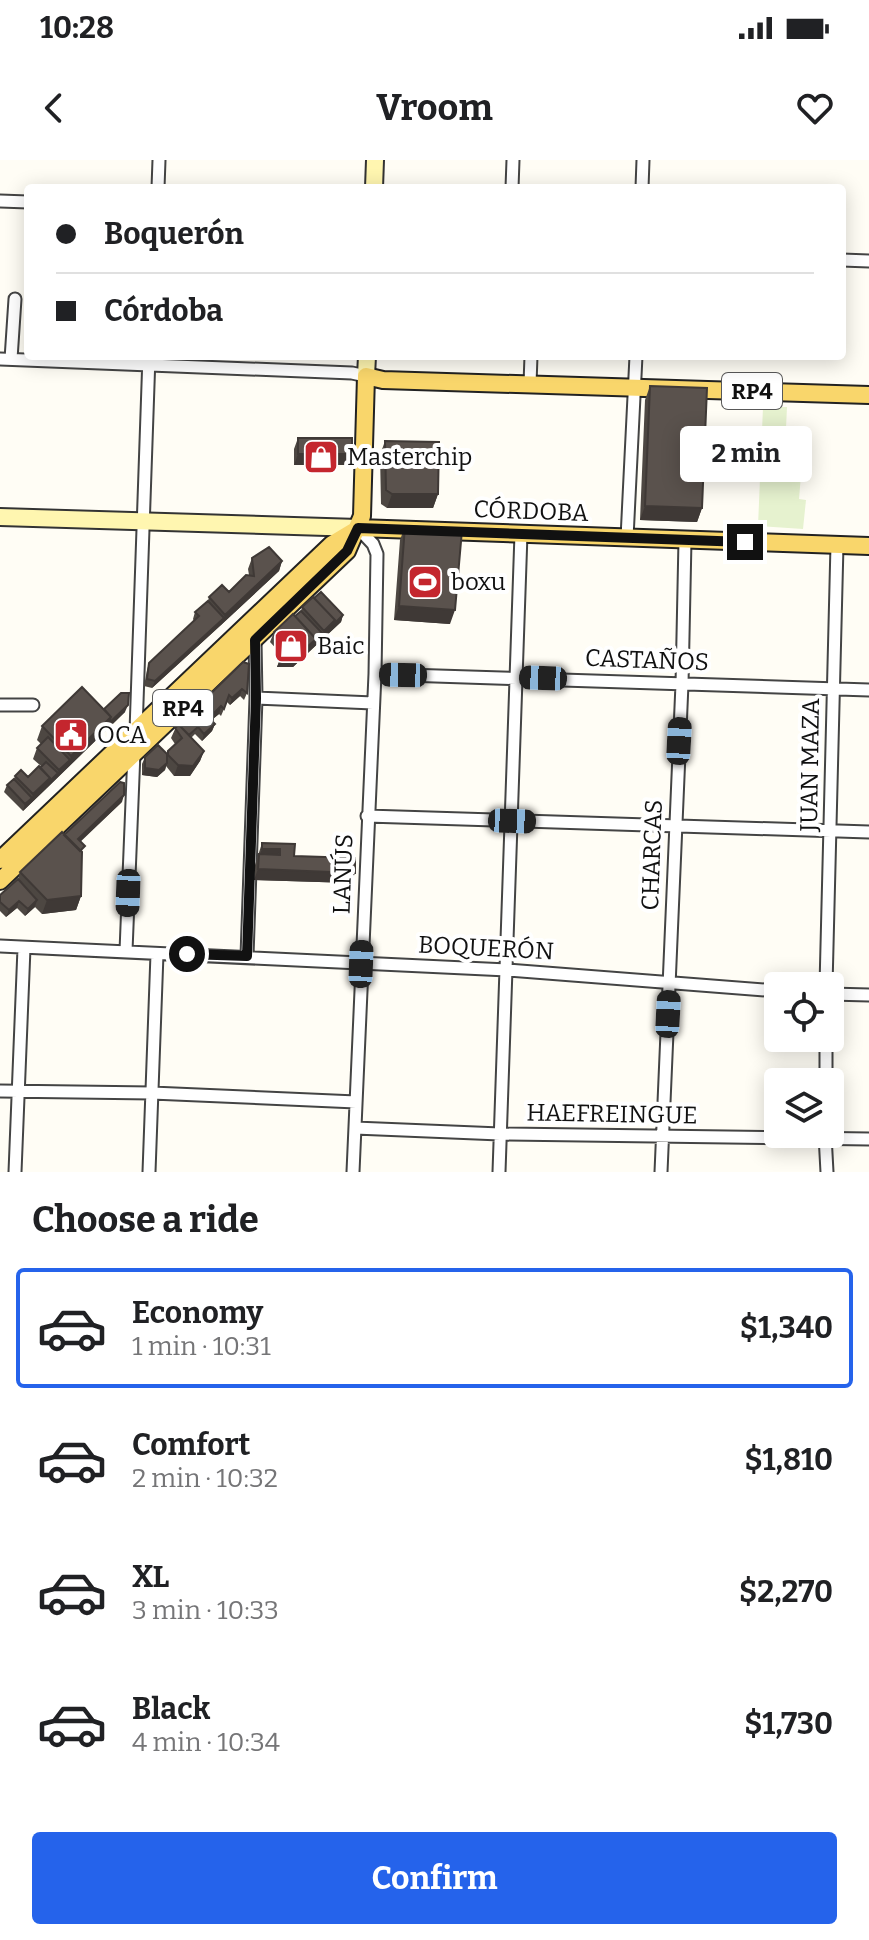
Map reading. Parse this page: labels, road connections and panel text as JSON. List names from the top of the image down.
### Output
{
  "streets": {
    "main road": ["RP4", "CÓRDOBA"],
    "street": [
      "CASTAÑOS",
      "JUAN MAZA",
      "CHARCAS",
      "LANÚS",
      "BOQUERÓN",
      "HAEFREINGUE"
    ]
  },
  "crossings": [
    ["RP4", "CÓRDOBA"],
    ["RP4", "LANÚS"],
    ["CÓRDOBA", "JUAN MAZA"],
    ["CÓRDOBA", "CHARCAS"],
    ["CÓRDOBA", "LANÚS"],
    ["CASTAÑOS", "JUAN MAZA"],
    ["CASTAÑOS", "CHARCAS"],
    ["CASTAÑOS", "LANÚS"],
    ["CHARCAS", "BOQUERÓN"],
    ["CHARCAS", "HAEFREINGUE"],
    ["LANÚS", "BOQUERÓN"],
    ["LANÚS", "HAEFREINGUE"]
  ],
  "places": {
    "shop": ["Masterchip", "Baic"],
    "sports": ["boxu"],
    "public building": ["OCA"]
  },
  "page": {
    "status": "10:28",
    "header": "Vroom",
    "banner": ["Boquerón", "Córdoba"],
    "bubble": "2 min",
    "heading": "Choose a ride",
    "list": [
      {
        "name": "Economy",
        "note": "1 min · 10:31",
        "value": "$1,340"
      },
      {
        "name": "Comfort",
        "note": "2 min · 10:32",
        "value": "$1,810"
      },
      {
        "name": "XL",
        "note": "3 min · 10:33",
        "value": "$2,270"
      },
      {
        "name": "Black",
        "note": "4 min · 10:34",
        "value": "$1,730"
      }
    ],
    "buttons": "Confirm"
  }
}
